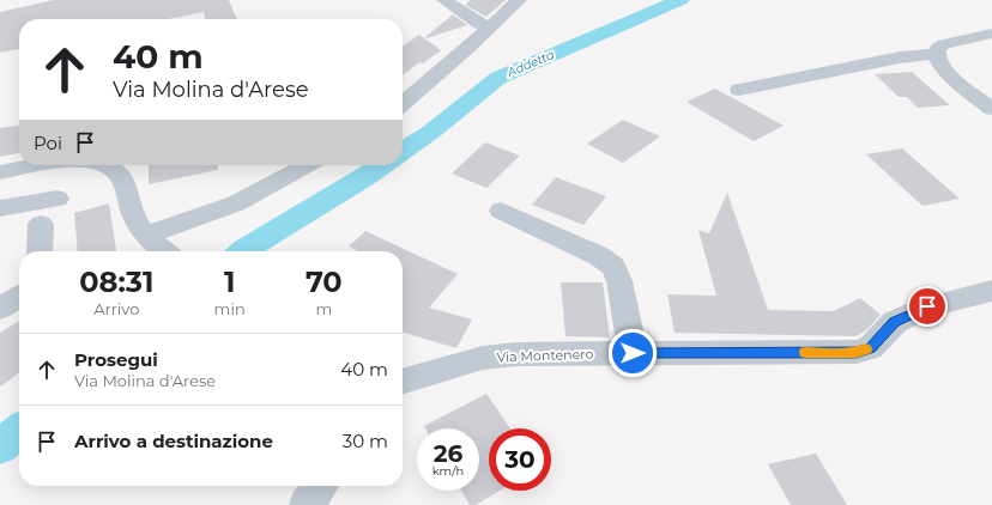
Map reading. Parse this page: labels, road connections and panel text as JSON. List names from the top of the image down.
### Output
{
  "streets": {
    "street": ["Via Montenero"]
  },
  "water": ["Addetta"],
  "page": {
    "turn": ["40 m", "Via Molina d'Arese"],
    "then": "Poi",
    "eta": [
      "08:31",
      "Arrivo",
      "1",
      "min",
      "70",
      "m"
    ],
    "list": [
      {
        "name": "Prosegui",
        "note": "Via Molina d'Arese",
        "value": "40 m"
      },
      {
        "name": "Arrivo a destinazione",
        "value": "30 m"
      }
    ],
    "speed": "26 km/h",
    "limit": "30"
  }
}
